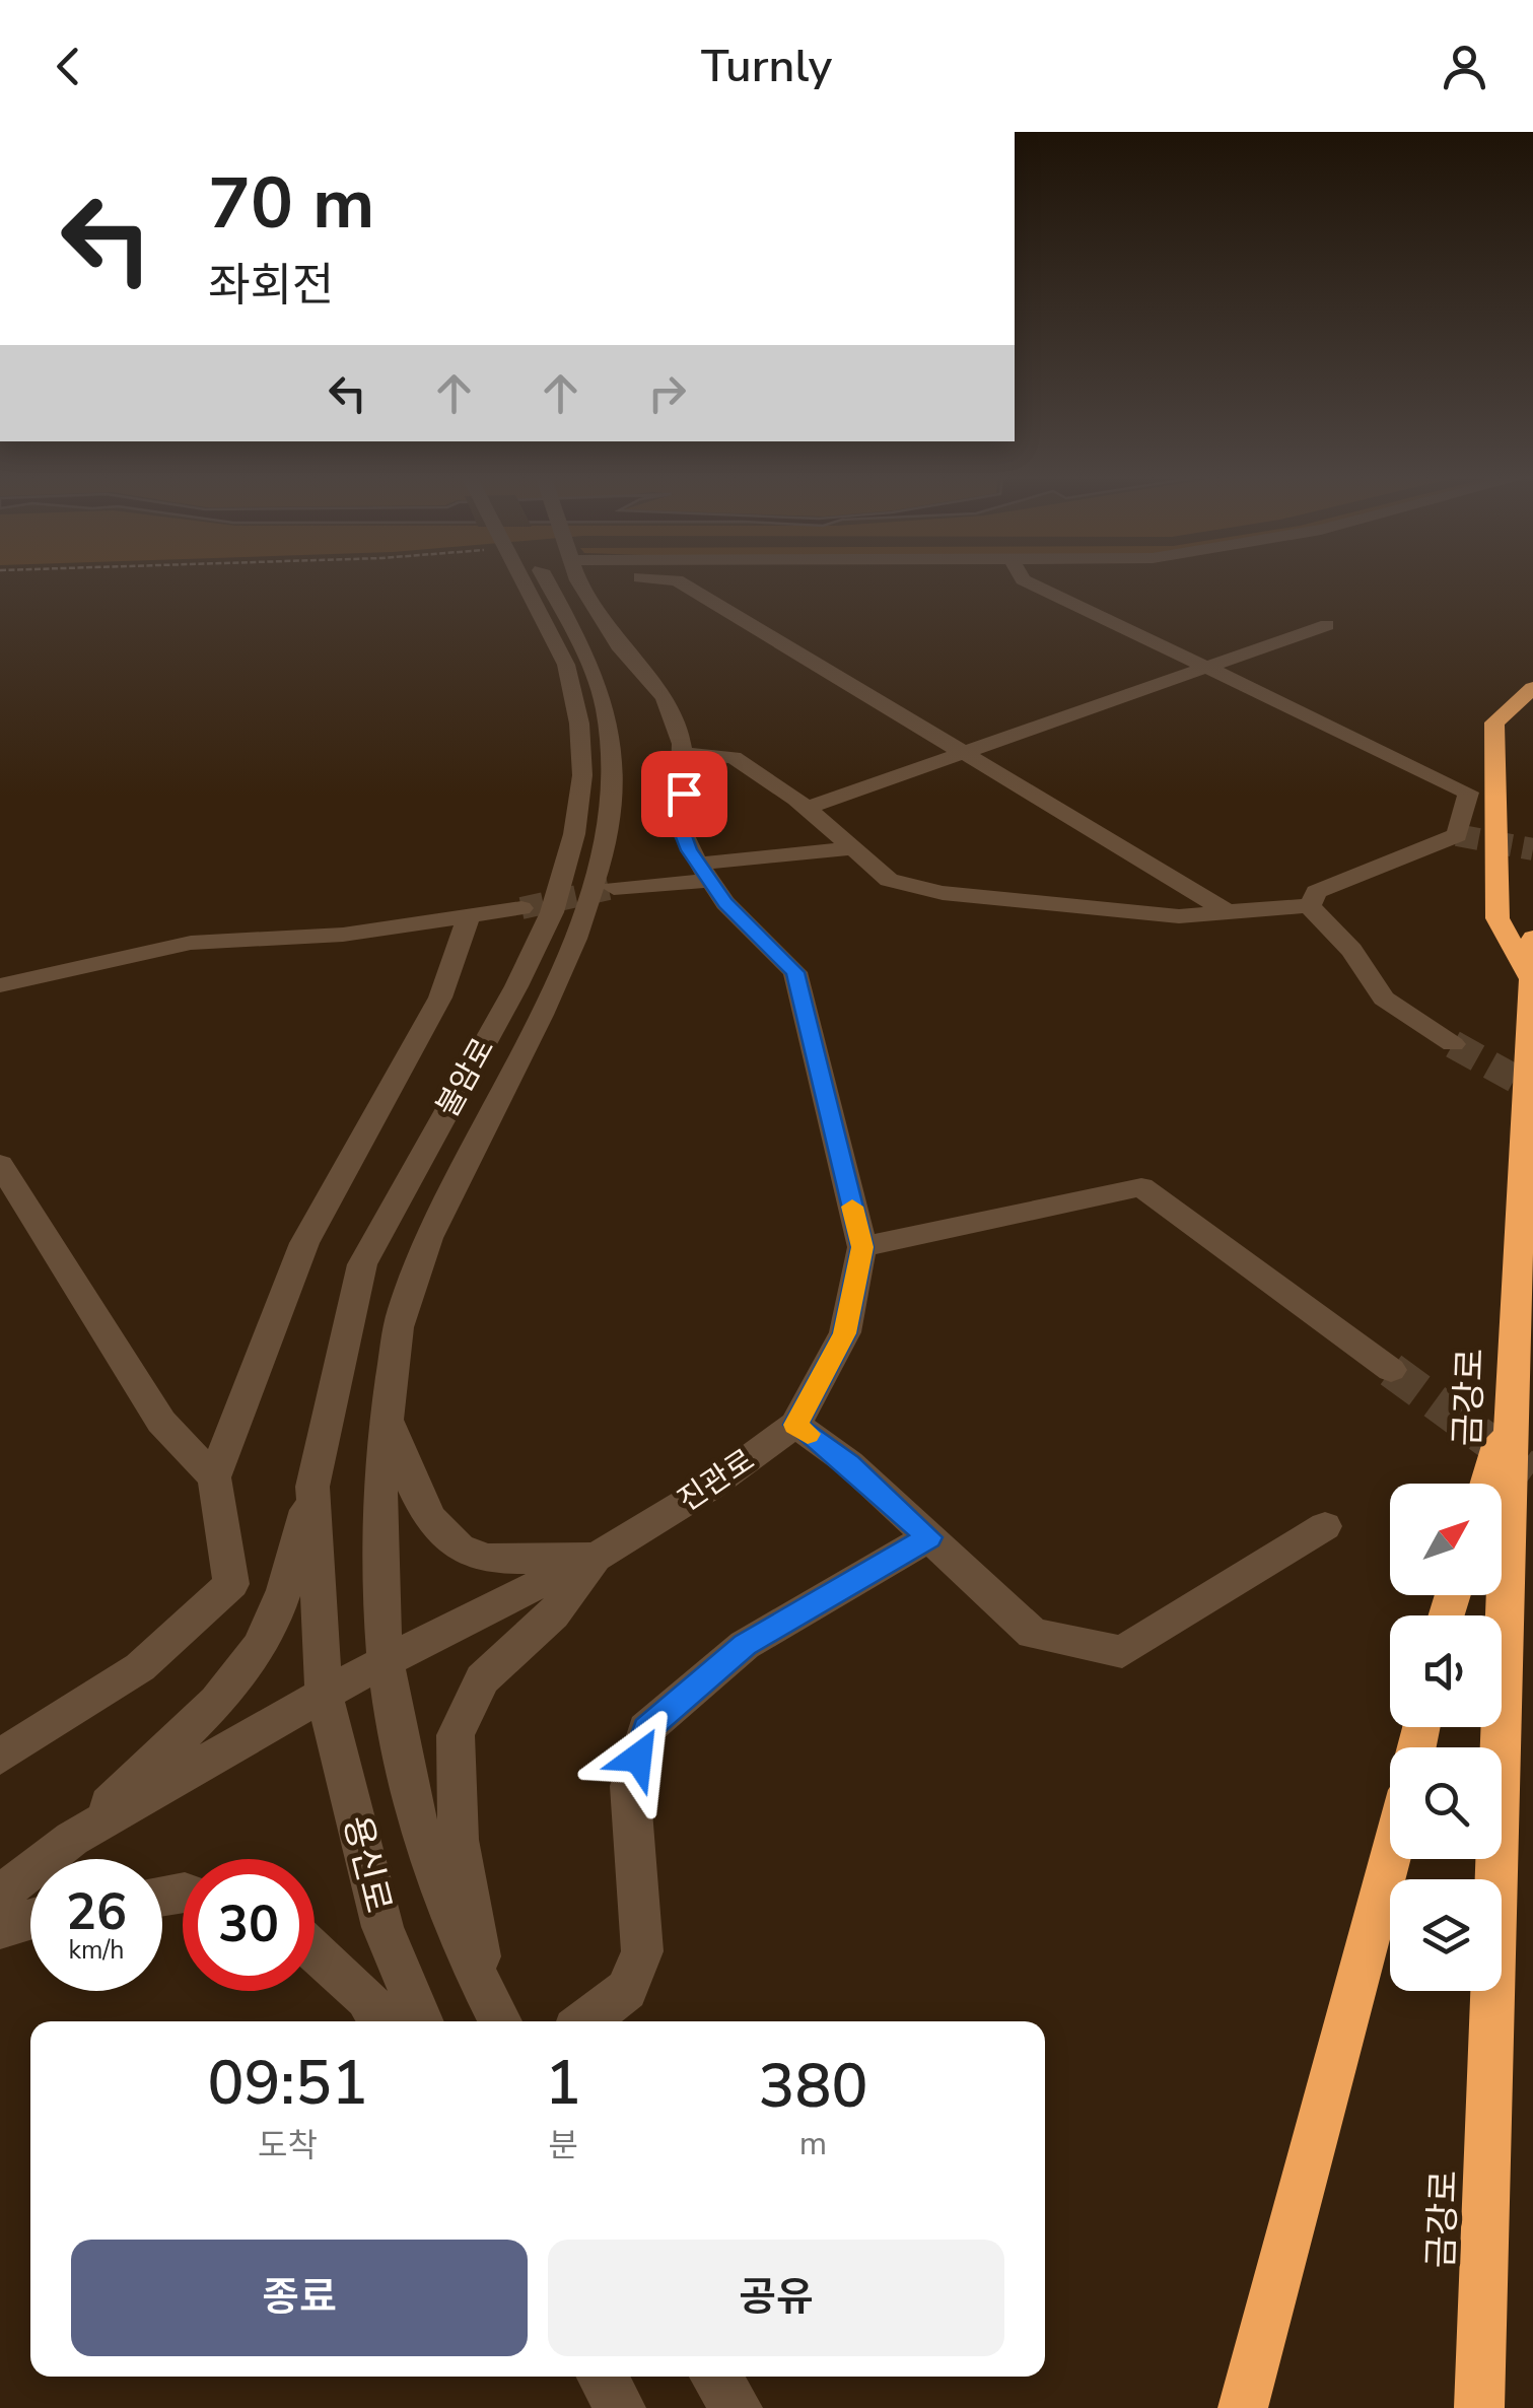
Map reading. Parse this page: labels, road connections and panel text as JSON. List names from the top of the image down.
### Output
{
  "streets": {
    "highway": ["금강로"],
    "street": ["불암로", "진관로", "용신로"]
  },
  "crossings": [
    ["불암로", "진관로"],
    ["불암로", "용신로"],
    ["진관로", "용신로"]
  ],
  "north": "top right",
  "page": {
    "header": "Turnly",
    "turn": ["70 m", "좌회전"],
    "speed": "26 km/h",
    "limit": "30",
    "eta": [
      "09:51",
      "도착",
      "1",
      "분",
      "380",
      "m"
    ],
    "buttons": ["종료", "공유"]
  }
}
